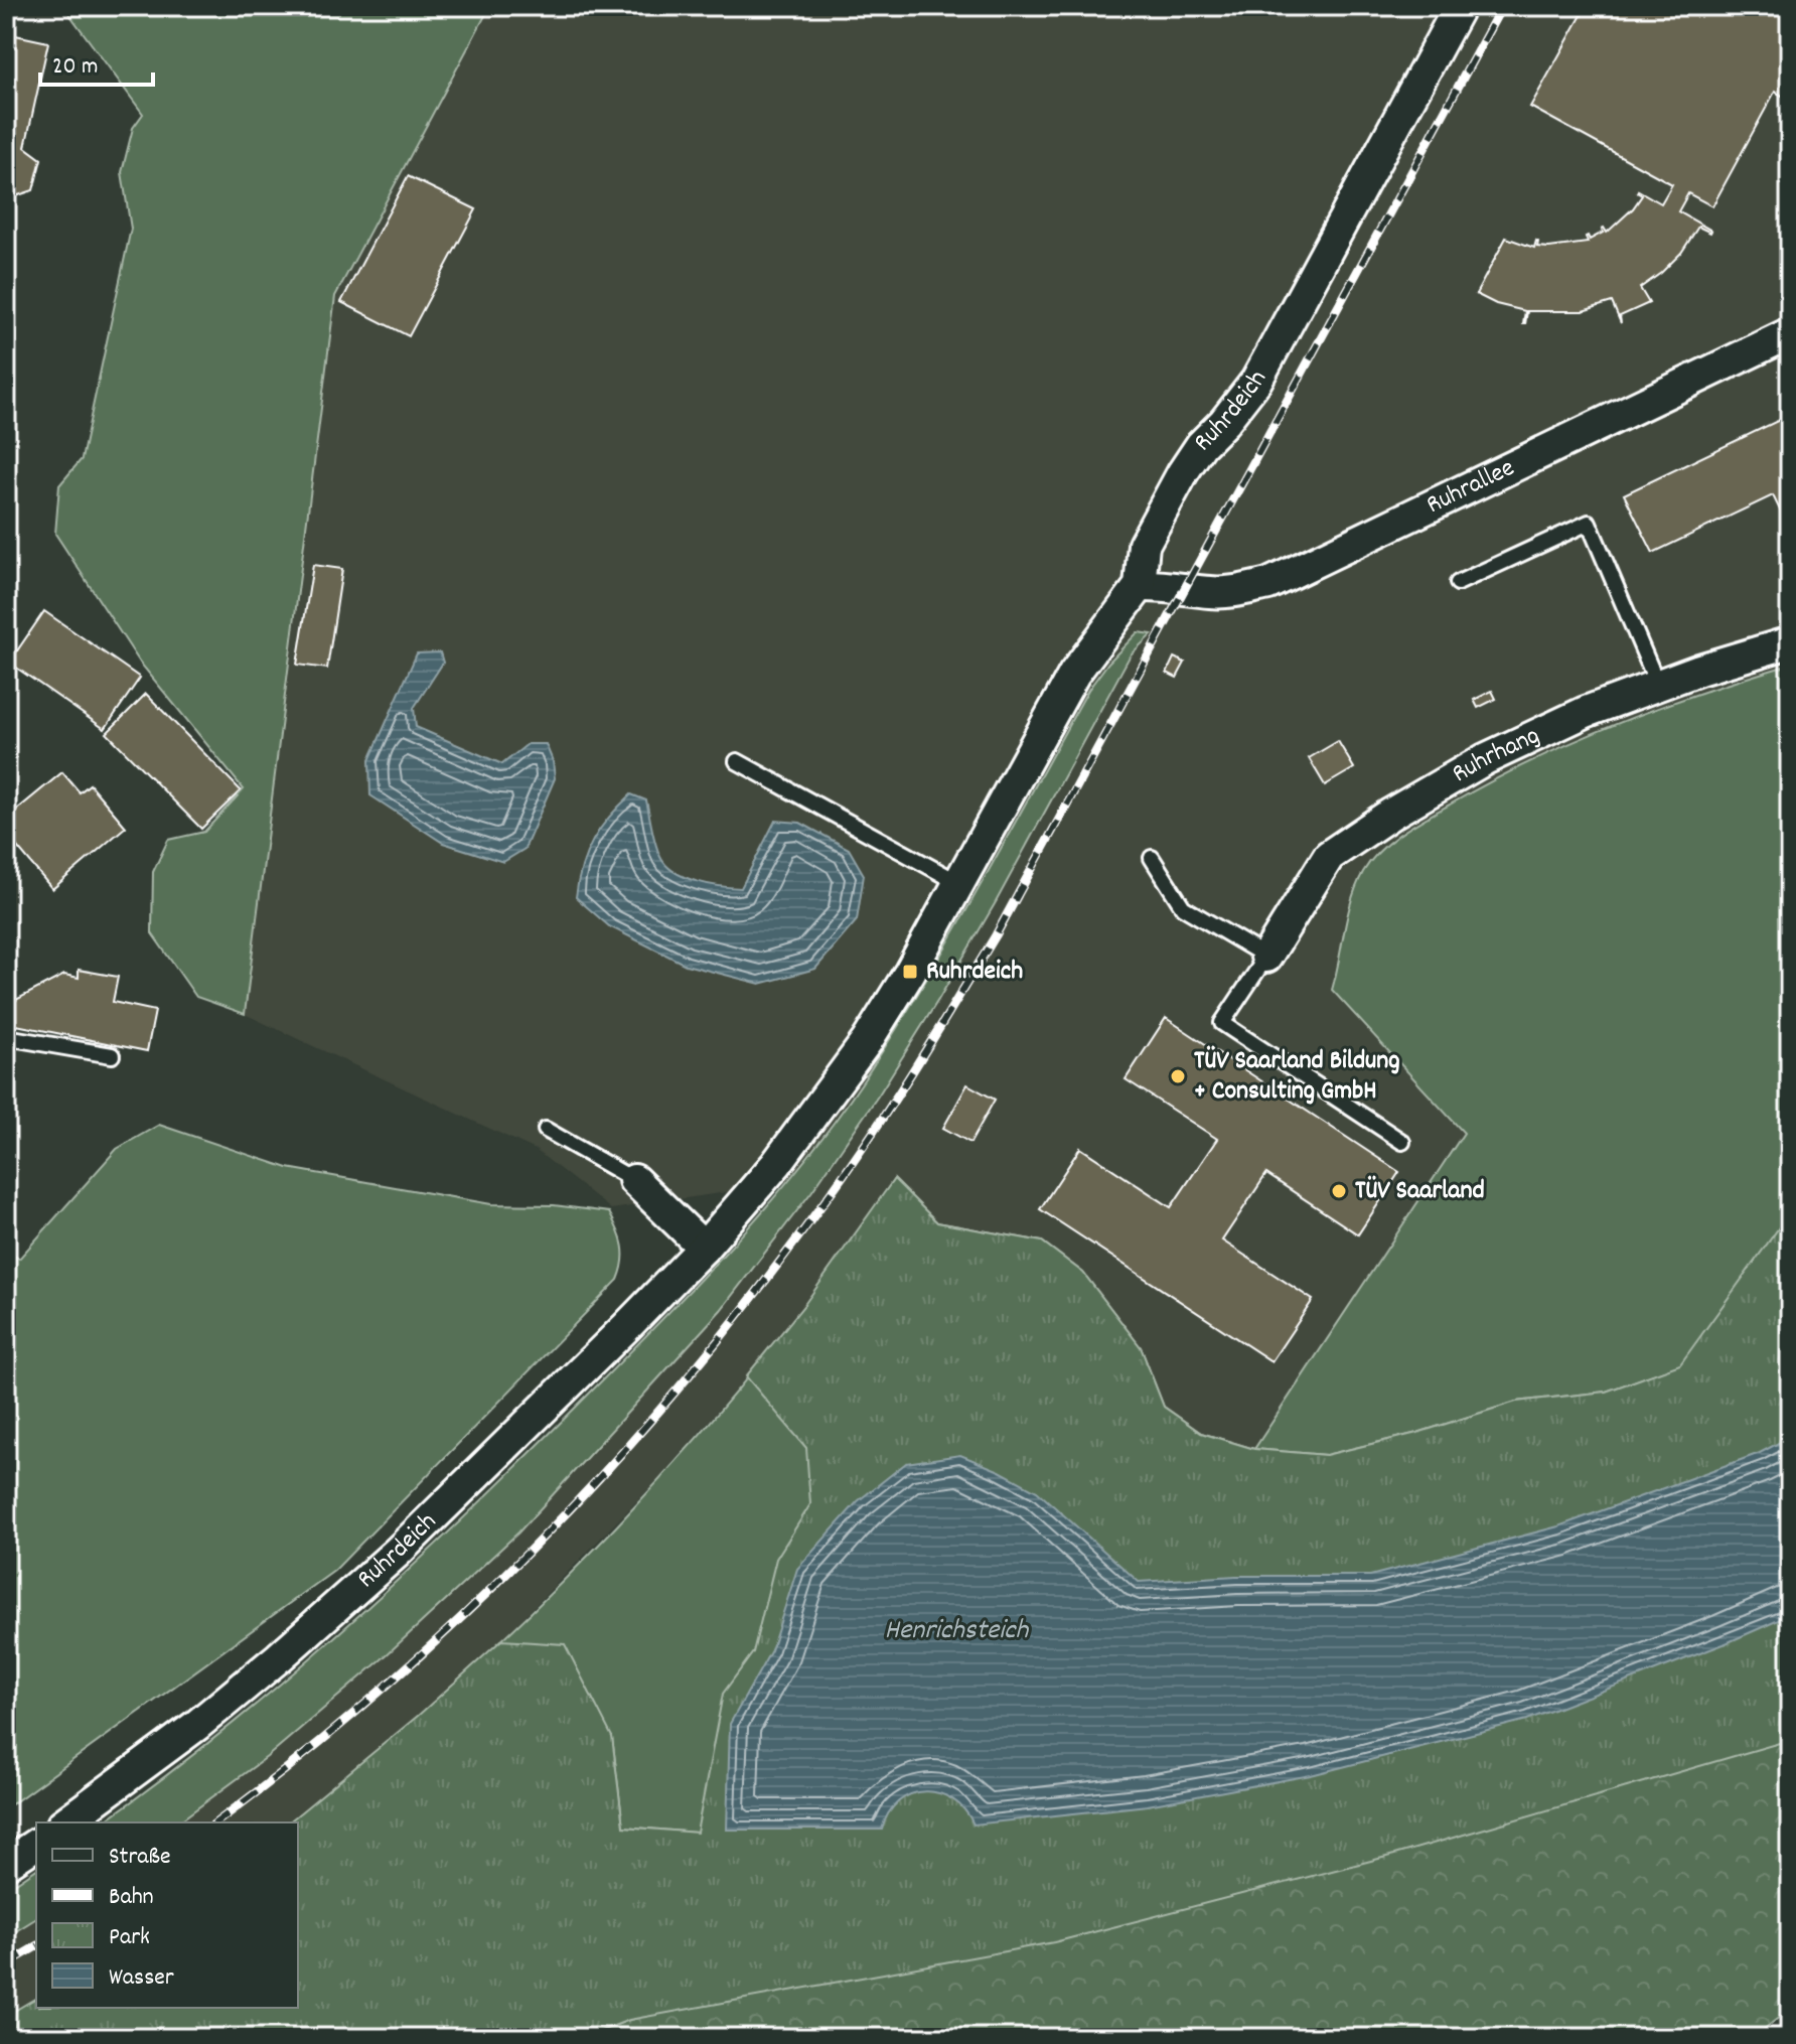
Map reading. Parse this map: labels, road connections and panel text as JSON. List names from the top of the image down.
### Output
{
  "streets": {
    "street": ["Ruhrdeich", "Ruhrallee", "Ruhrhang"]
  },
  "crossings": [
    ["Ruhrdeich", "Ruhrallee"]
  ],
  "water": ["Henrichsteich"],
  "places": {
    "transit": ["Ruhrdeich"],
    "other": ["TÜV Saarland Bildung + Consulting GmbH", "TÜV Saarland"]
  },
  "legend": [
    "Straße",
    "Bahn",
    "Park",
    "Wasser"
  ],
  "scale_bar": "20 m"
}
